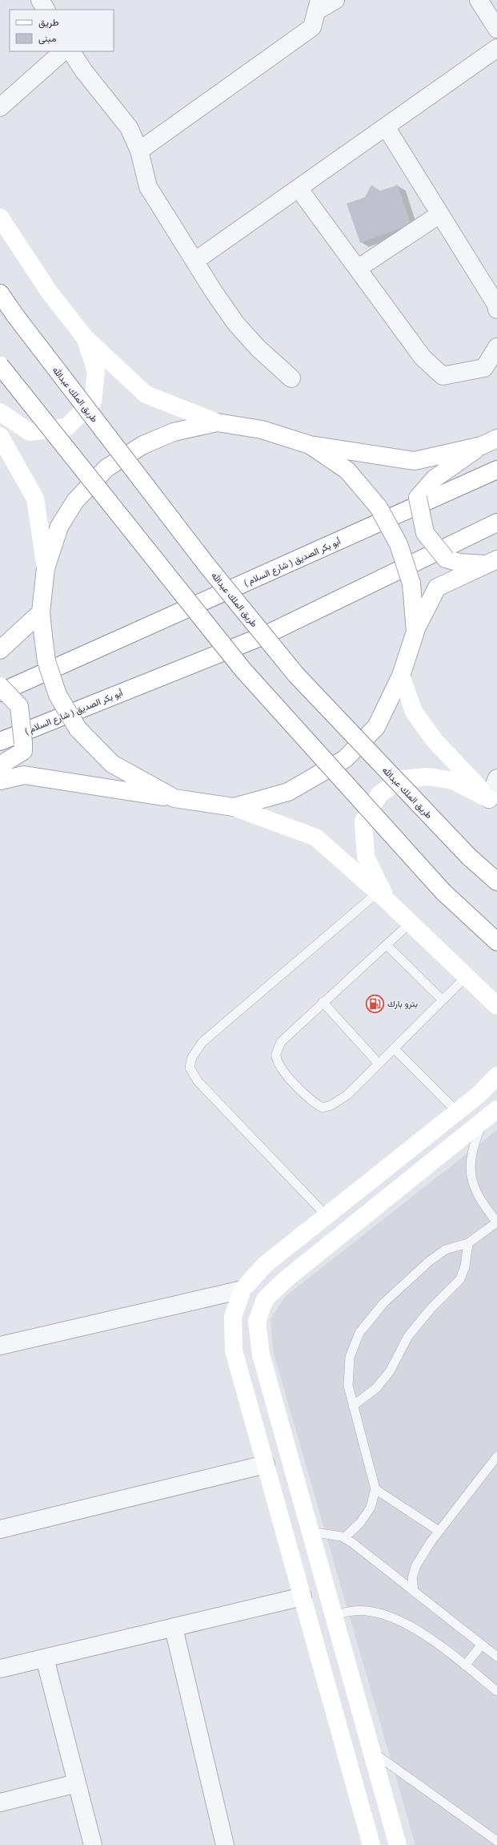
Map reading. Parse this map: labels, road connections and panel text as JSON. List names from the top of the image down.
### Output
{
  "streets": {
    "main road": ["طريق الملك عبدالله", "( شارع السلام ) أبو بكر الصديق"]
  },
  "places": {
    "fuel station": ["بترو بارك"]
  },
  "legend": ["طريق", "مبنى"]
}
